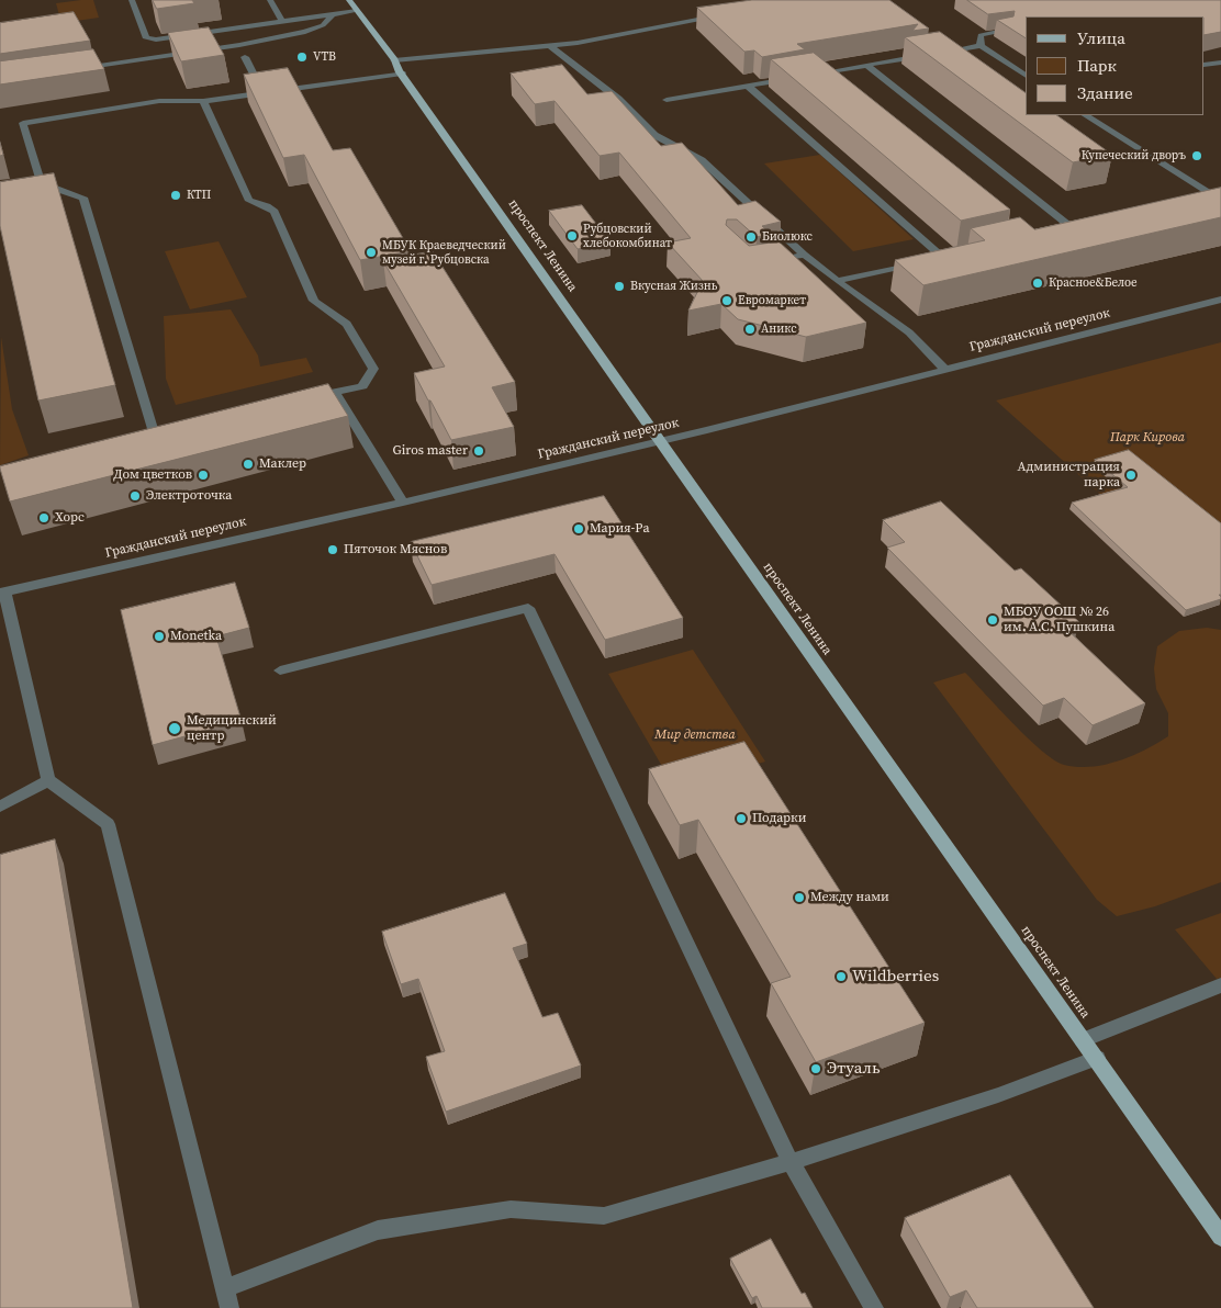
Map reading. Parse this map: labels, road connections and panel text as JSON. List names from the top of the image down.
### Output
{
  "streets": {
    "main road": ["проспект Ленина"],
    "street": ["Гражданский переулок"]
  },
  "crossings": [
    ["проспект Ленина", "Гражданский переулок"]
  ],
  "parks": ["Парк Кирова", "Мир детства"],
  "places": [
    "VTB",
    "Купеческий дворъ",
    "КТП",
    "Рубцовский хлебокомбинат",
    "Биолюкс",
    "МБУК Краеведческий музей г. Рубцовска",
    "Красное&Белое",
    "Вкусная Жизнь",
    "Евромаркет",
    "Аникс",
    "Giros master",
    "Маклер",
    "Дом цветков",
    "Администрация парка",
    "Электроточка",
    "Хорс",
    "Мария-Ра",
    "Пяточок Мяснов",
    "МБОУ ООШ № 26 им. А.С. Пушкина",
    "Monetka",
    "Медицинский центр",
    "Подарки",
    "Между нами",
    "Wildberries",
    "Этуаль"
  ],
  "legend": ["Улица", "Парк", "Здание"]
}
